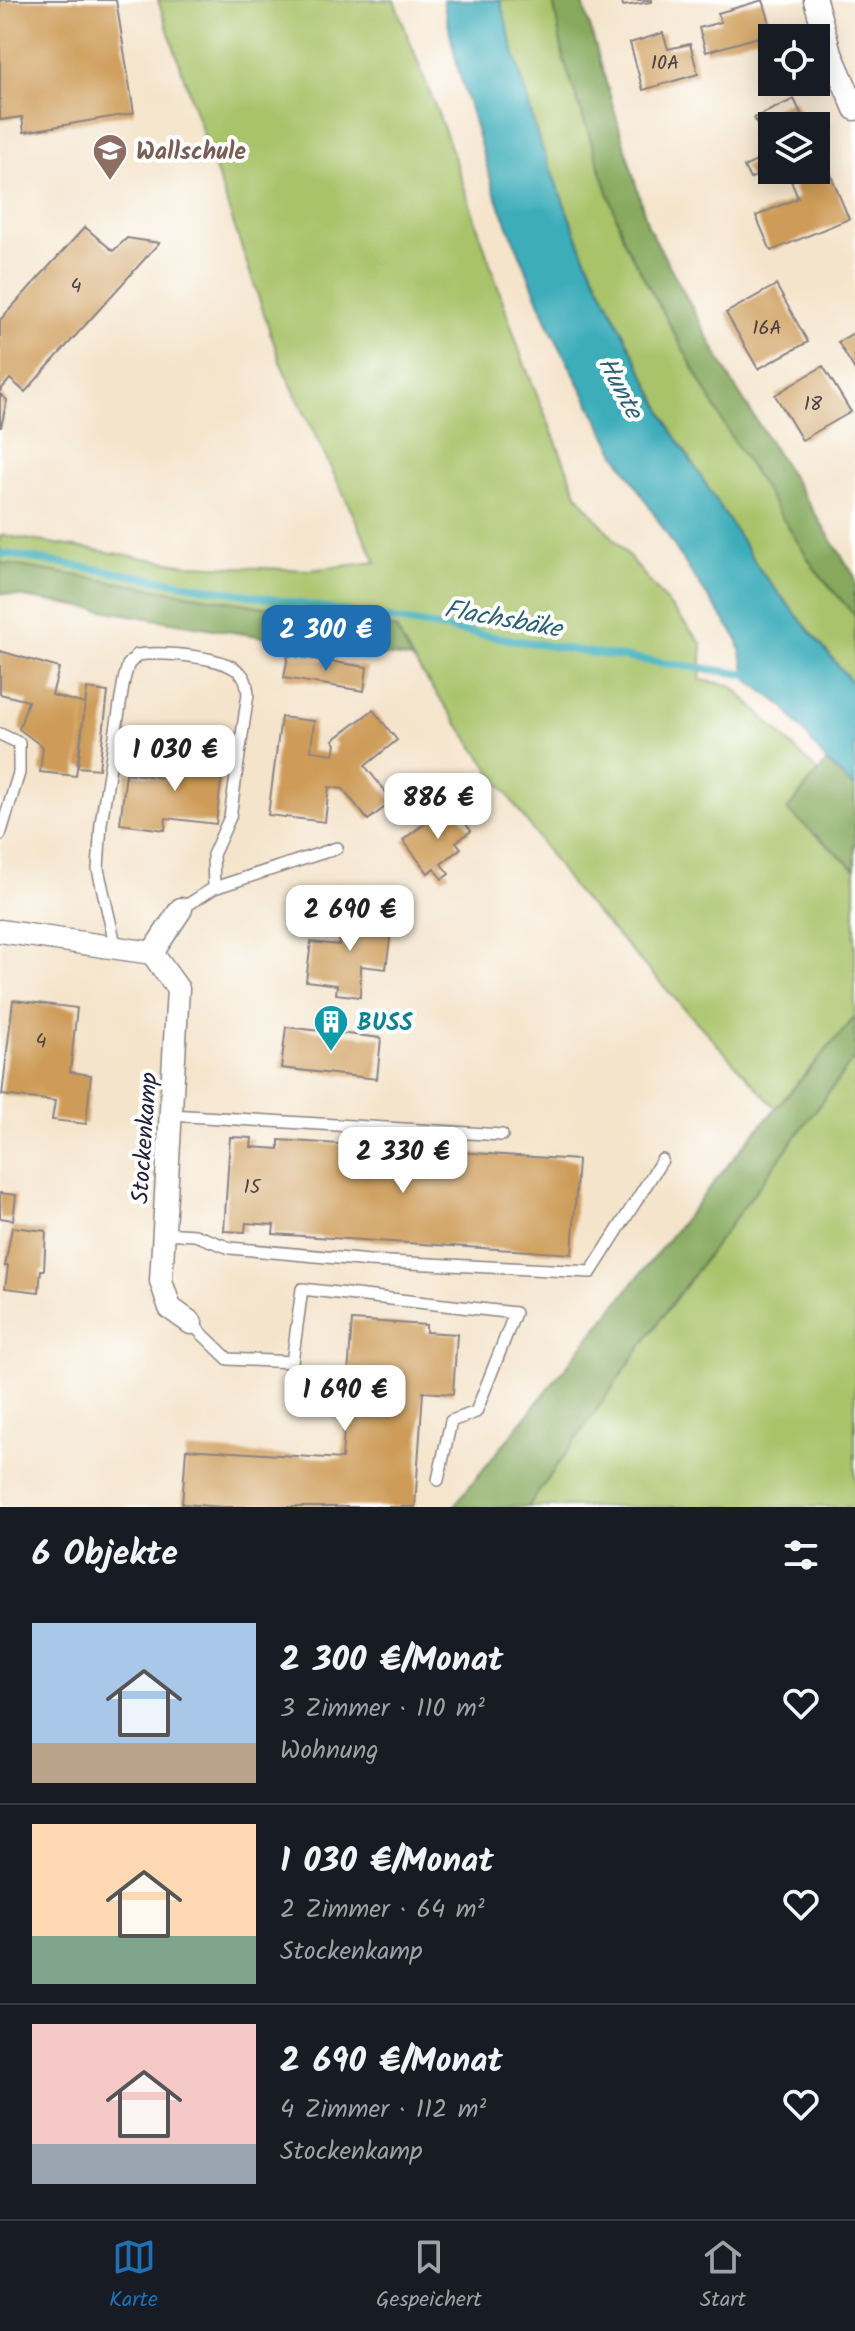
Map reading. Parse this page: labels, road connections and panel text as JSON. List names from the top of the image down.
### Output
{
  "streets": {
    "street": ["Stockenkamp"]
  },
  "water": ["Hunte", "Flachsbäke"],
  "places": {
    "school or university": ["Wallschule"],
    "building": ["BUSS"]
  },
  "house_numbers": [
    "10A",
    "4",
    "16A",
    "18",
    "4",
    "15"
  ],
  "page": {
    "price": [
      "2 300 €",
      "1 030 €",
      "886 €",
      "2 690 €",
      "2 330 €",
      "1 690 €"
    ],
    "heading": "6 Objekte",
    "list": [
      {
        "name": "2 300 €/Monat",
        "note": "3 Zimmer · 110 m² · Wohnung"
      },
      {
        "name": "1 030 €/Monat",
        "note": "2 Zimmer · 64 m² · Stockenkamp"
      },
      {
        "name": "2 690 €/Monat",
        "note": "4 Zimmer · 112 m² · Stockenkamp"
      }
    ],
    "tabs": ["Karte", "Gespeichert", "Start"]
  }
}
